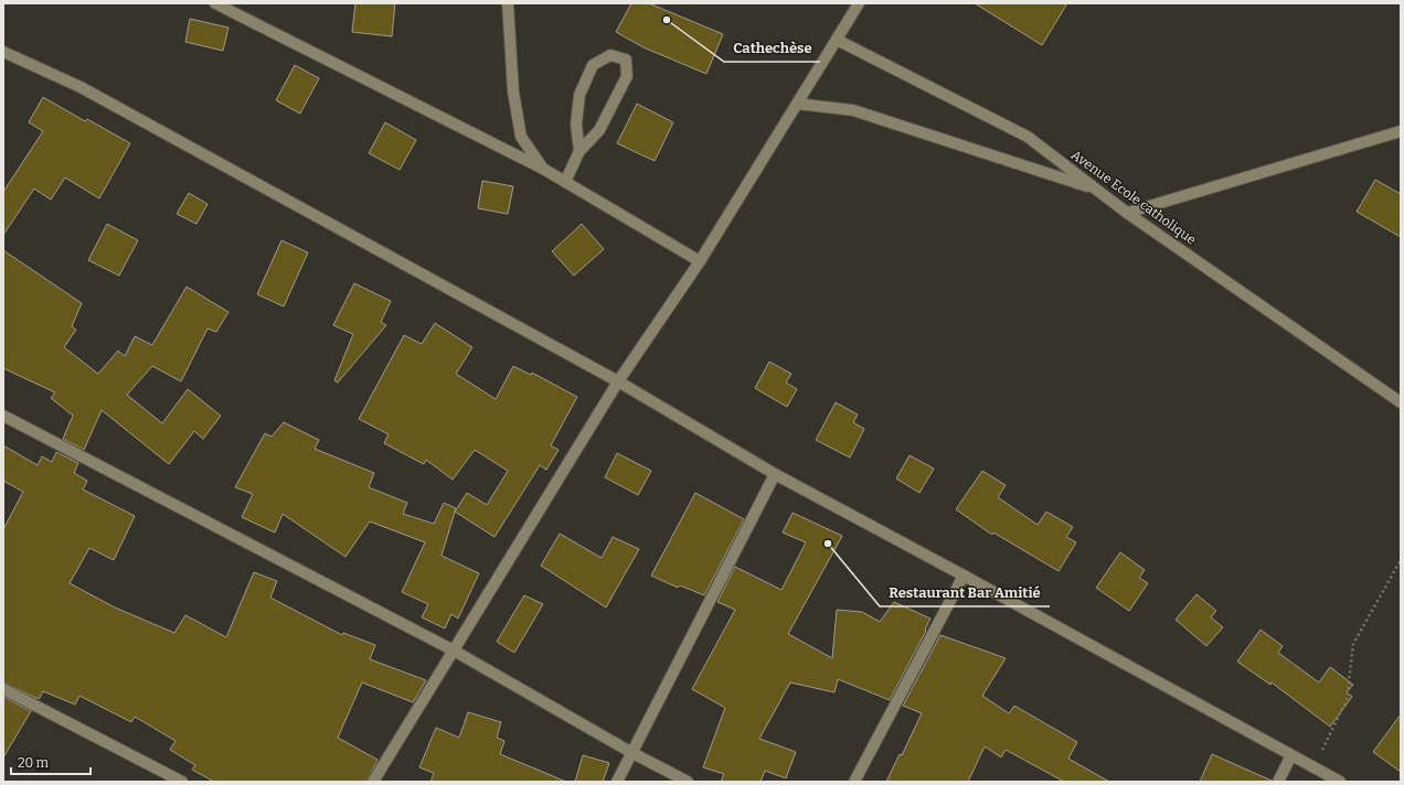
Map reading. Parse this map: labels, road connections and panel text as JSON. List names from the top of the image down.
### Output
{
  "streets": {
    "street": ["Avenue Ecole catholique"]
  },
  "places": ["Cathechèse", "Restaurant Bar Amitié"],
  "scale_bar": "20 m"
}
